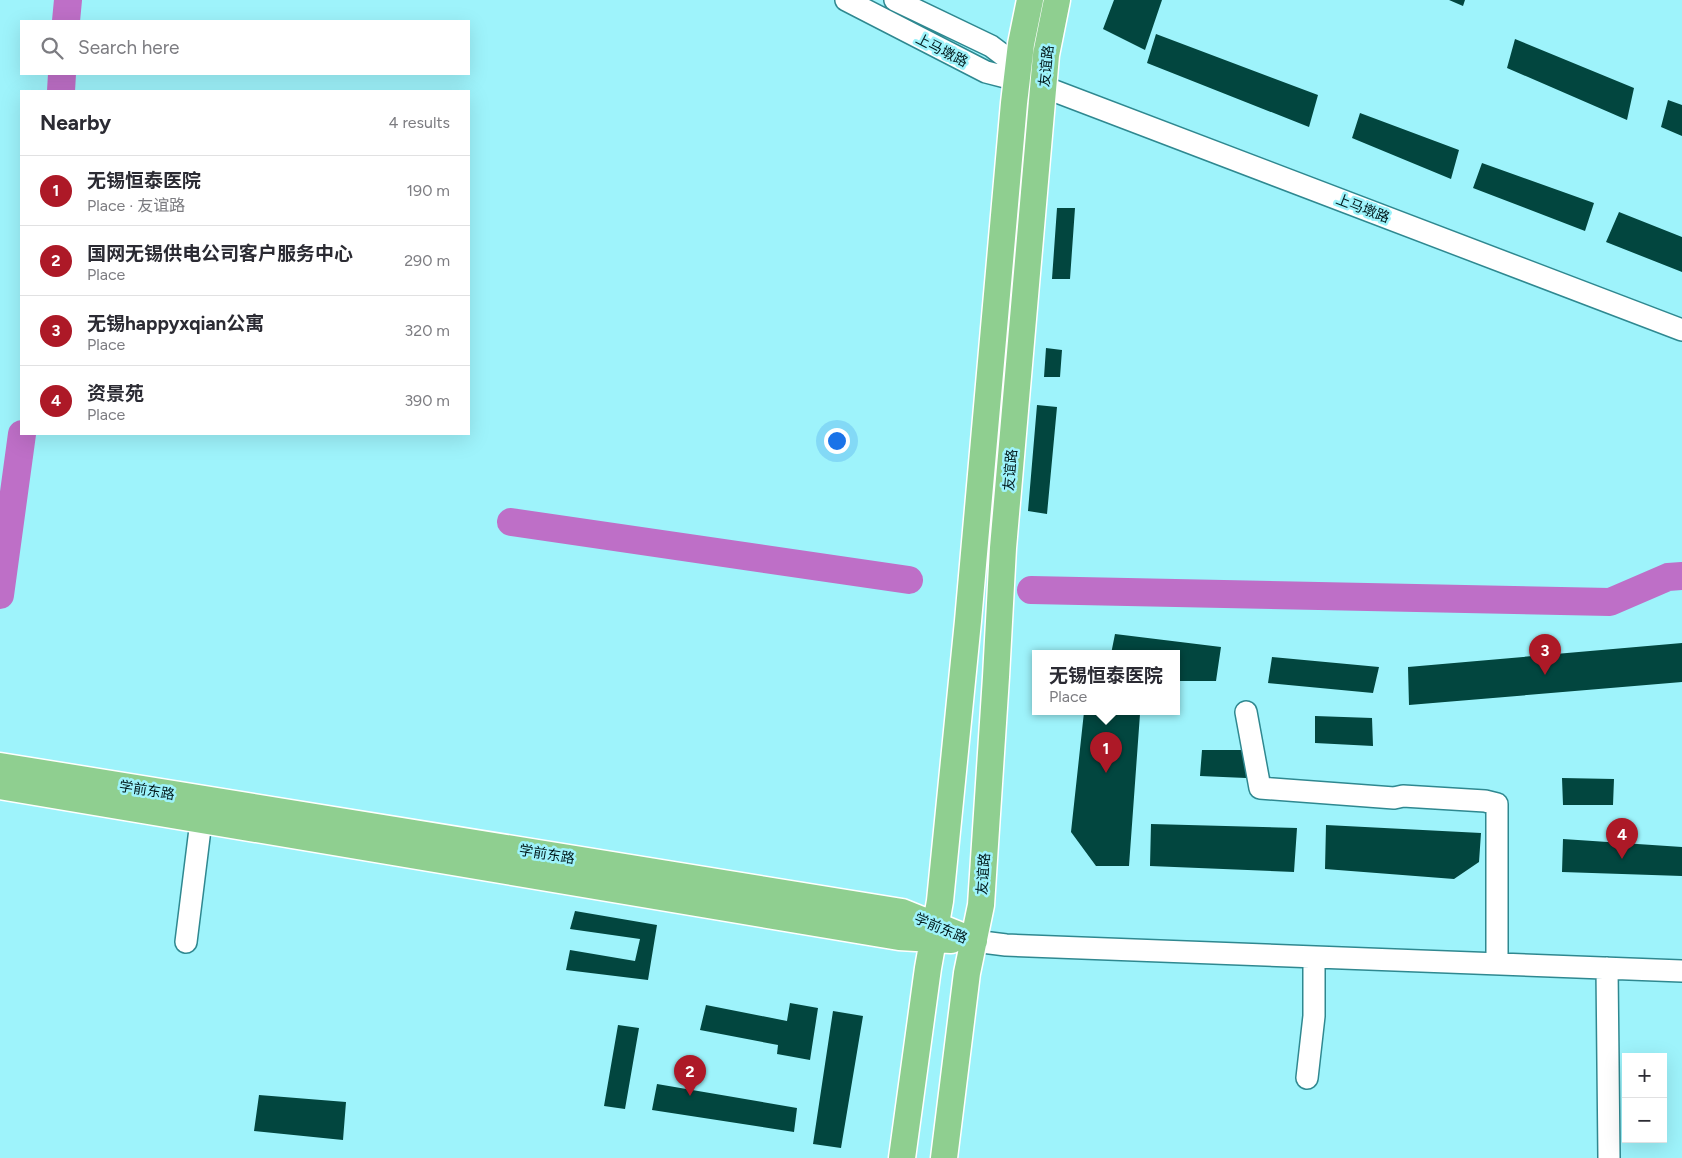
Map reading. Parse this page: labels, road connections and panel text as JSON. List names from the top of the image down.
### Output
{
  "streets": {
    "main road": ["友谊路", "学前东路"],
    "street": ["上马墩路"]
  },
  "crossings": [
    ["上马墩路", "友谊路"],
    ["友谊路", "学前东路"]
  ],
  "page": {
    "search": "Search here",
    "heading": ["Nearby", "4 results"],
    "list": [
      {
        "mark": "1",
        "name": "无锡恒泰医院",
        "note": "Place · 友谊路",
        "value": "190 m"
      },
      {
        "mark": "2",
        "name": "国网无锡供电公司客户服务中心",
        "note": "Place",
        "value": "290 m"
      },
      {
        "mark": "3",
        "name": "无锡happyxqian公寓",
        "note": "Place",
        "value": "320 m"
      },
      {
        "mark": "4",
        "name": "资景苑",
        "note": "Place",
        "value": "390 m"
      }
    ],
    "pins": [
      "3",
      "1",
      "4",
      "2"
    ],
    "popup": ["无锡恒泰医院", "Place"],
    "map_buttons": ["+", "−"]
  }
}
